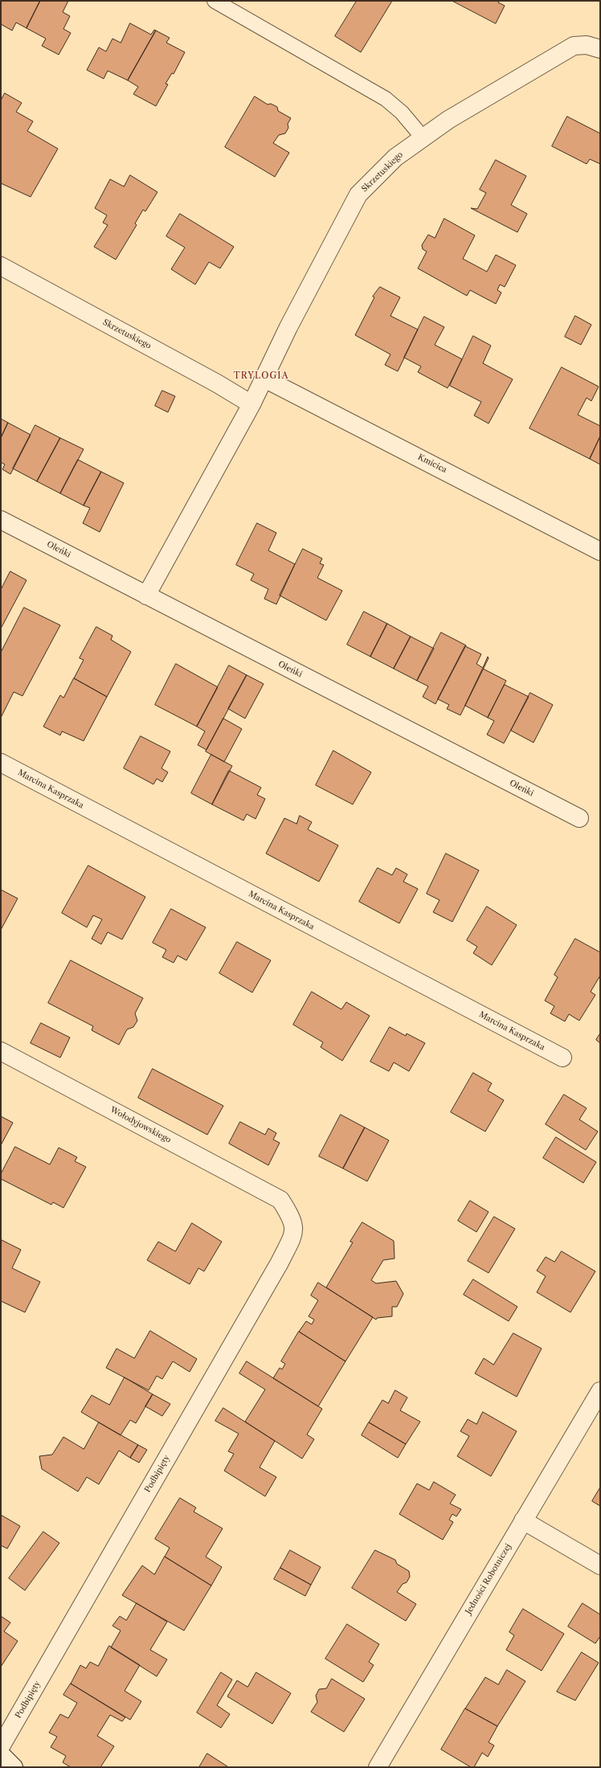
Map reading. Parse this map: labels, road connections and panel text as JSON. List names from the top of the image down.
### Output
{
  "streets": {
    "street": [
      "Skrzetuskiego",
      "Kmicica",
      "Oleńki",
      "Marcina Kasprzaka",
      "Wołodyjowskiego",
      "Podbipięty",
      "Jedności Robotniczej"
    ]
  },
  "crossings": [
    ["Skrzetuskiego", "Kmicica"],
    ["Skrzetuskiego", "Oleńki"],
    ["Wołodyjowskiego", "Podbipięty"]
  ],
  "districts": ["TRYLOGIA"]
}
